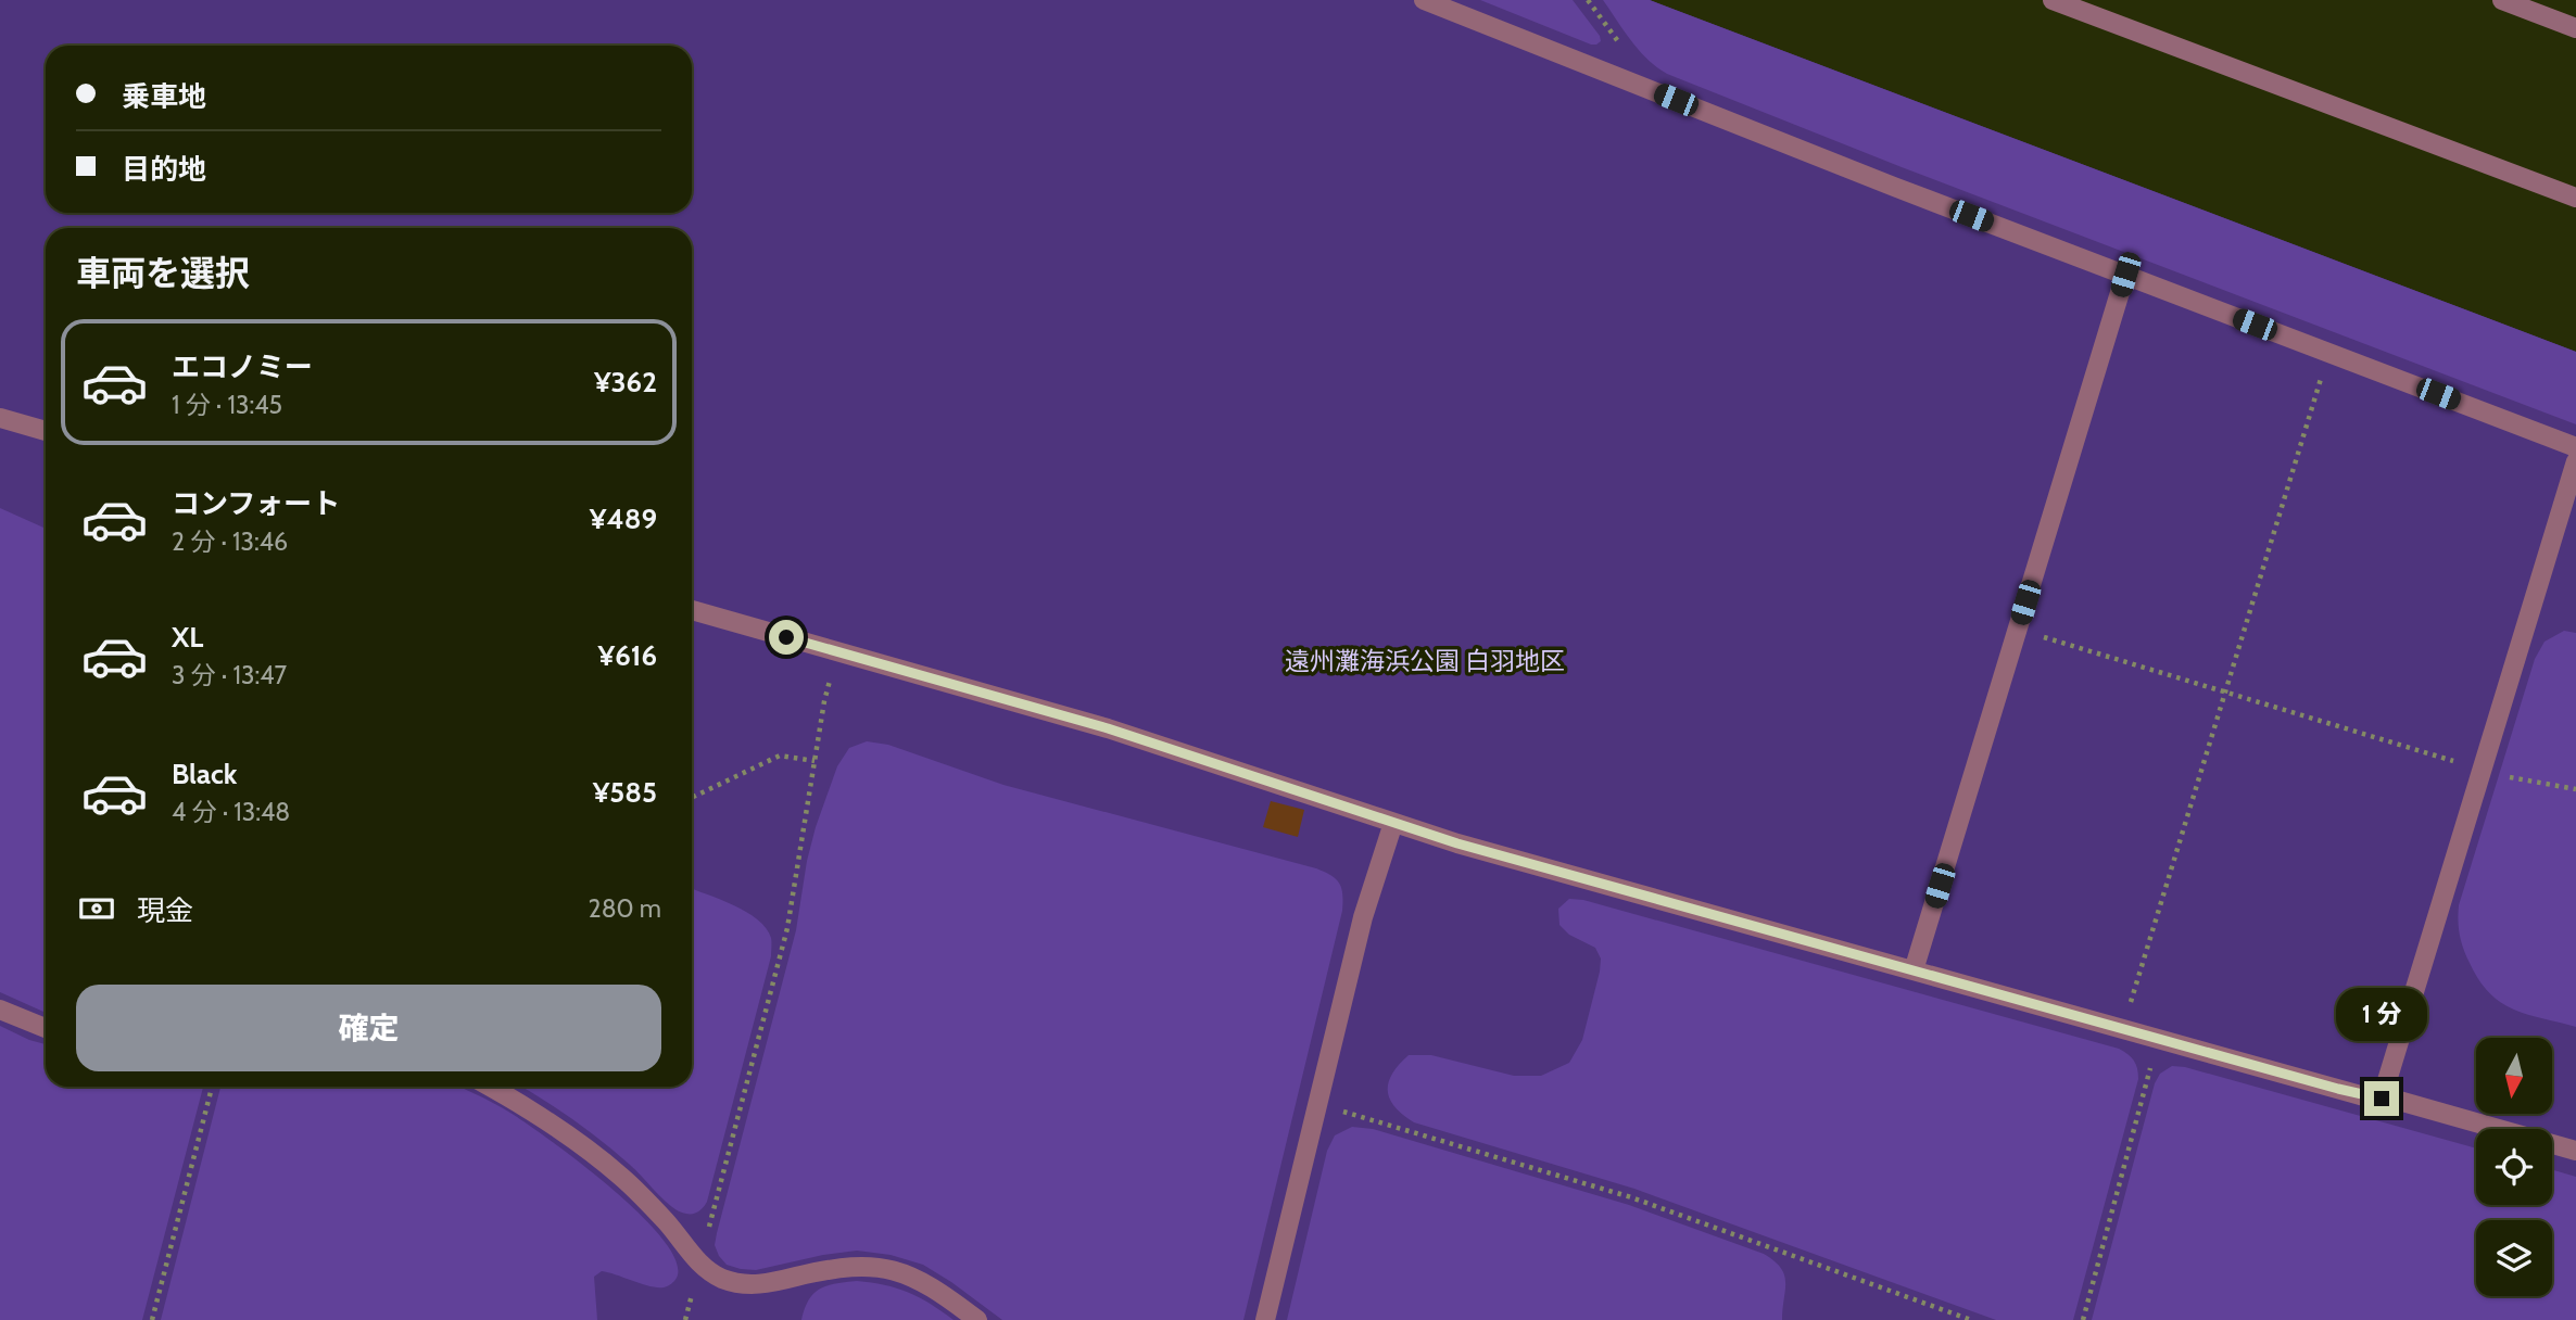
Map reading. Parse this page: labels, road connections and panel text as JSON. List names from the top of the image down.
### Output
{
  "parks": ["遠州灘海浜公園 白羽地区"],
  "north": "bottom",
  "page": {
    "banner": ["乗車地", "目的地"],
    "heading": "車両を選択",
    "list": [
      {
        "name": "エコノミー",
        "note": "1 分 · 13:45",
        "value": "¥362"
      },
      {
        "name": "コンフォート",
        "note": "2 分 · 13:46",
        "value": "¥489"
      },
      {
        "name": "XL",
        "note": "3 分 · 13:47",
        "value": "¥616"
      },
      {
        "name": "Black",
        "note": "4 分 · 13:48",
        "value": "¥585"
      }
    ],
    "pay": ["現金", "280 m"],
    "buttons": "確定",
    "bubble": "1 分"
  }
}
